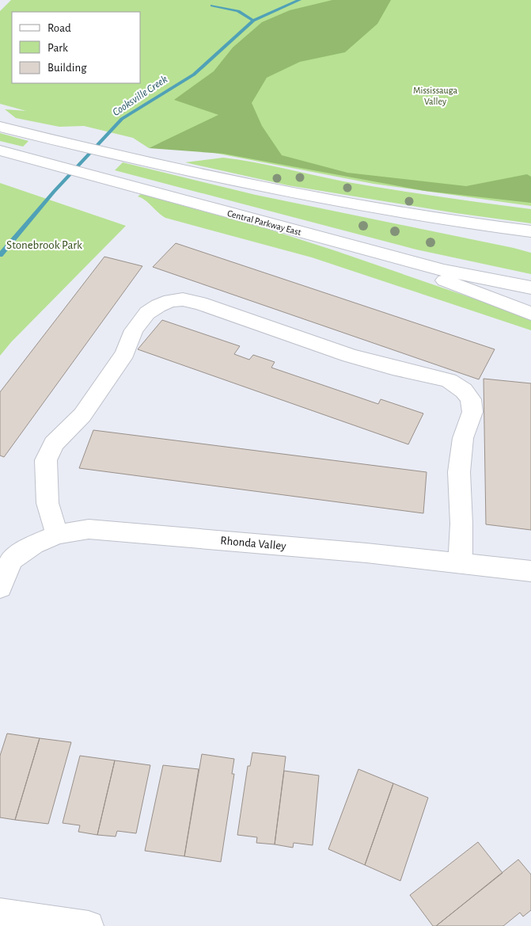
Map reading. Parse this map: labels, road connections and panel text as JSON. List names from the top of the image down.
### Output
{
  "streets": {
    "street": ["Central Parkway East", "Rhonda Valley"]
  },
  "water": ["Cooksville Creek"],
  "parks": ["Mississauga Valley", "Stonebrook Park"],
  "legend": ["Road", "Park", "Building"]
}
